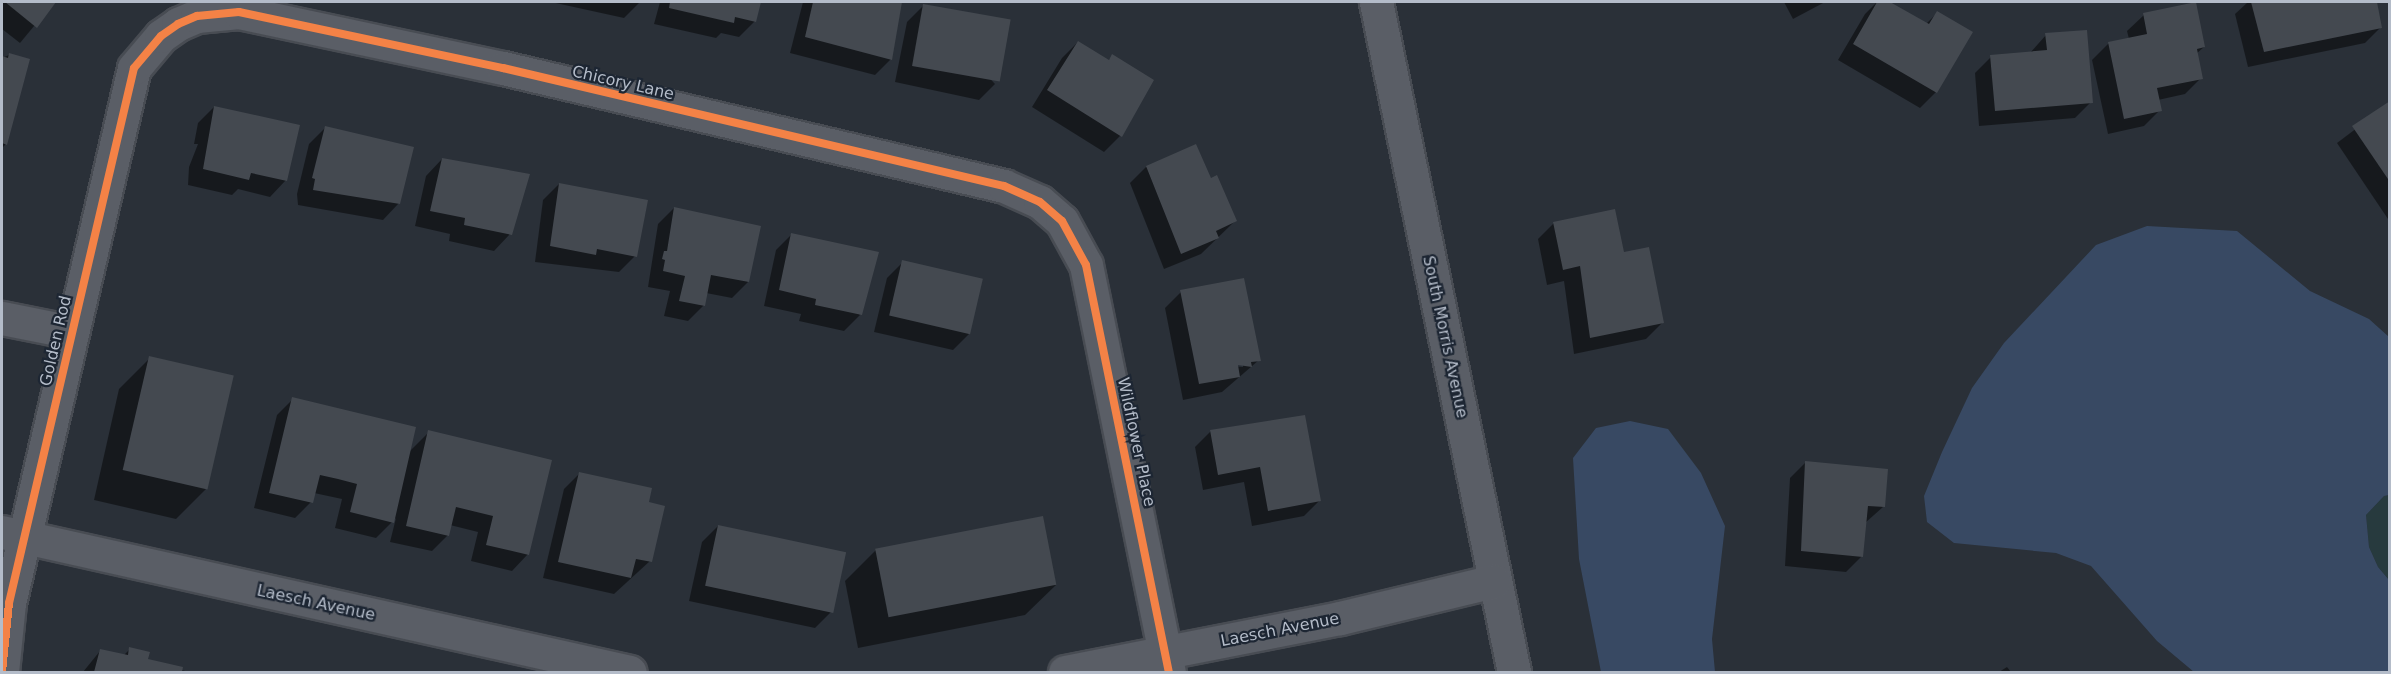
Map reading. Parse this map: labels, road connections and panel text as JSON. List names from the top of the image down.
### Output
{
  "streets": {
    "street": [
      "Chicory Lane",
      "South Morris Avenue",
      "Golden Rod",
      "Wildflower Place",
      "Laesch Avenue"
    ]
  },
  "crossings": [
    ["Chicory Lane", "Golden Rod"],
    ["Chicory Lane", "Wildflower Place"],
    ["South Morris Avenue", "Laesch Avenue"],
    ["Golden Rod", "Laesch Avenue"],
    ["Wildflower Place", "Laesch Avenue"]
  ]
}
